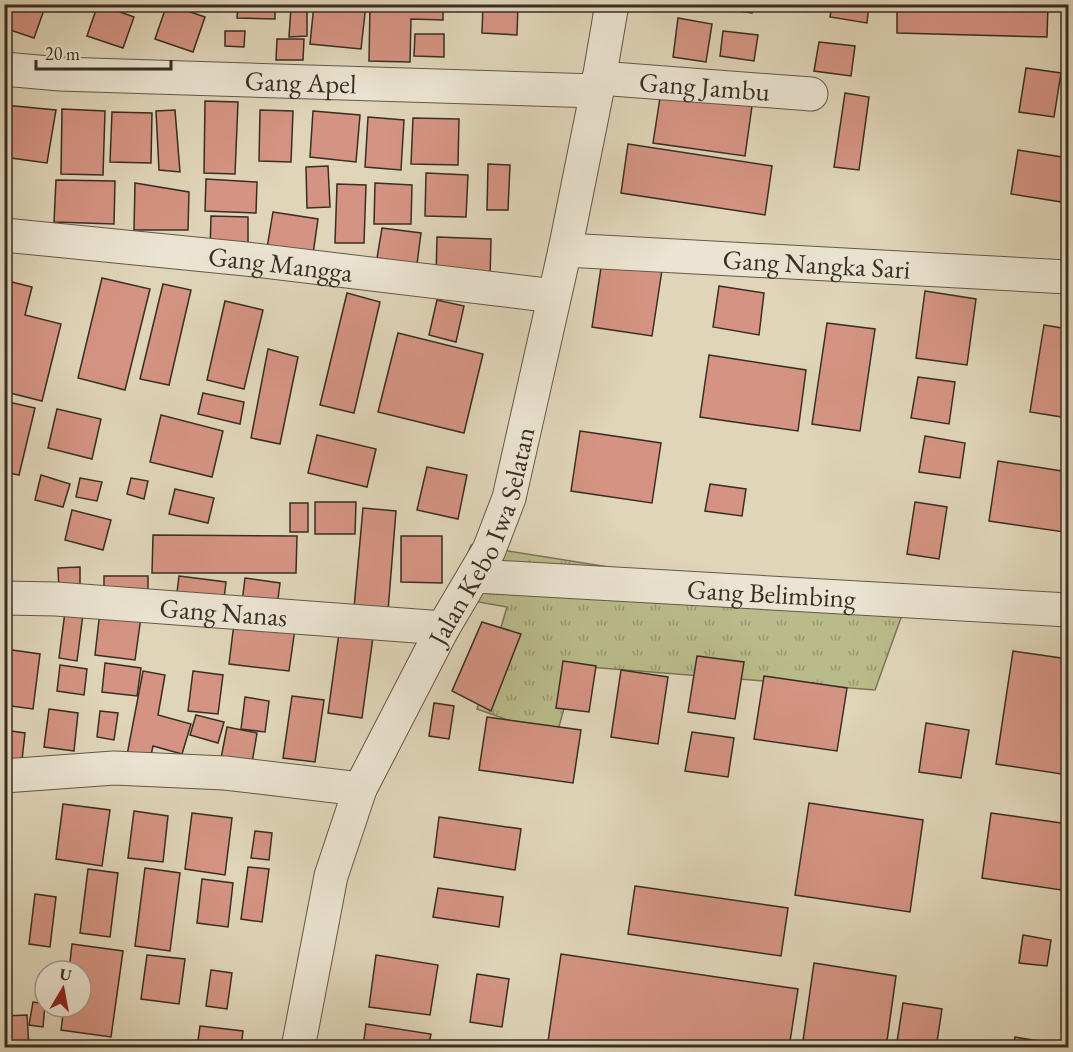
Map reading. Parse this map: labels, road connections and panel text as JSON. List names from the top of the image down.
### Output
{
  "streets": {
    "street": [
      "Gang Apel",
      "Gang Jambu",
      "Gang Mangga",
      "Gang Nangka Sari",
      "Jalan Kebo Iwa Selatan",
      "Gang Belimbing",
      "Gang Nanas"
    ]
  },
  "crossings": [
    ["Gang Apel", "Gang Jambu"],
    ["Gang Apel", "Jalan Kebo Iwa Selatan"],
    ["Gang Jambu", "Jalan Kebo Iwa Selatan"],
    ["Gang Mangga", "Jalan Kebo Iwa Selatan"],
    ["Gang Nangka Sari", "Jalan Kebo Iwa Selatan"],
    ["Jalan Kebo Iwa Selatan", "Gang Belimbing"],
    ["Jalan Kebo Iwa Selatan", "Gang Nanas"]
  ],
  "scale_bar": "20 m",
  "north": "top"
}
